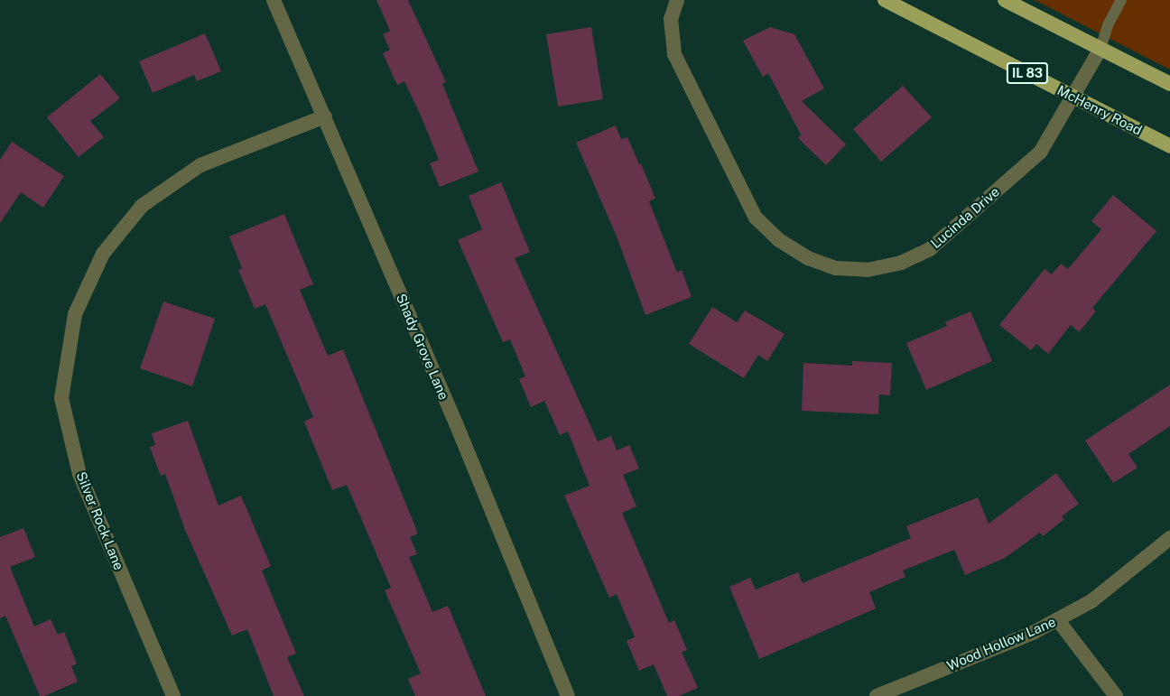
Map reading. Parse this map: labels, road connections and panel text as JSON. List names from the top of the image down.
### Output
{
  "streets": {
    "main road": ["IL 83", "McHenry Road"],
    "street": [
      "Lucinda Drive",
      "Shady Grove Lane",
      "Silver Rock Lane",
      "Wood Hollow Lane"
    ]
  },
  "crossings": [
    ["McHenry Road", "Lucinda Drive"],
    ["Shady Grove Lane", "Silver Rock Lane"]
  ]
}
